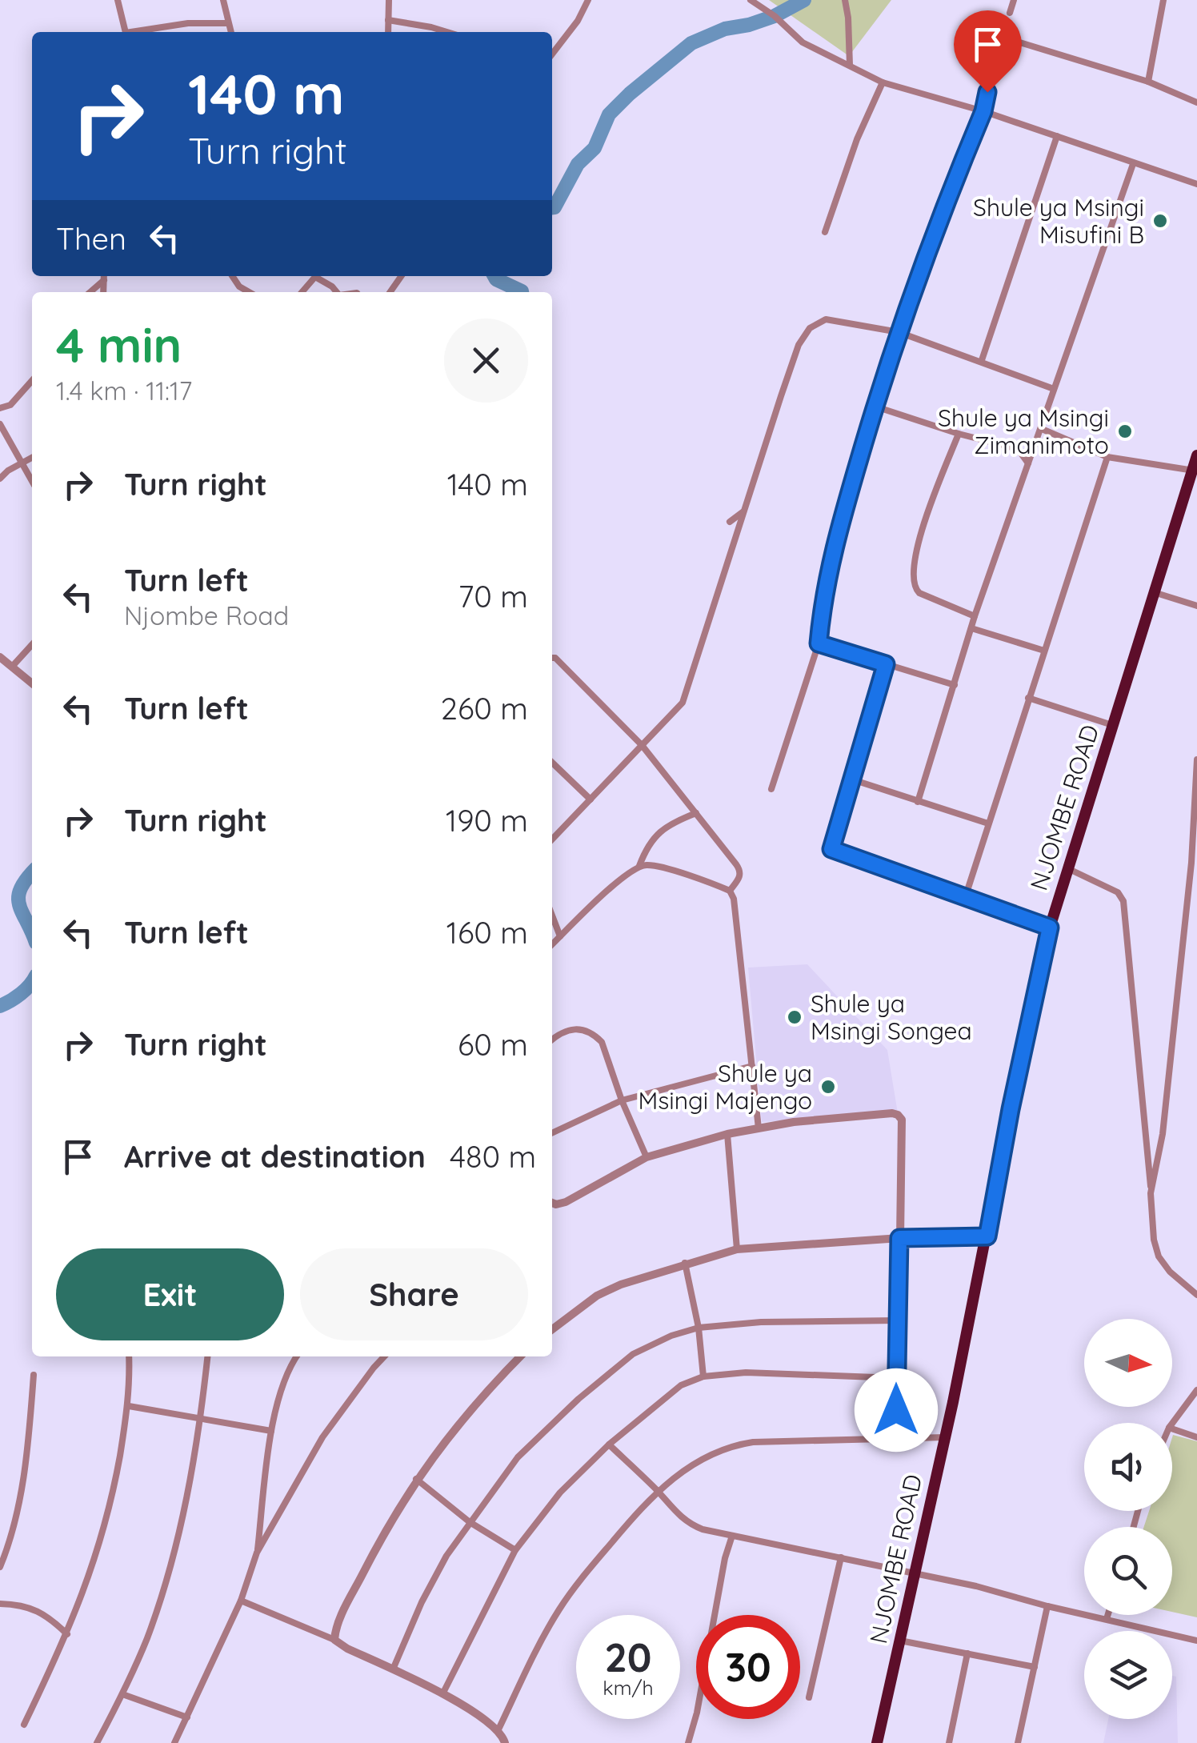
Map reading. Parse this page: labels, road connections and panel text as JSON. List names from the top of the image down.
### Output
{
  "streets": {
    "highway": ["NJOMBE ROAD"]
  },
  "places": [
    "Shule ya Msingi Misufini B",
    "Shule ya Msingi Zimanimoto",
    "Shule ya Msingi Songea",
    "Shule ya Msingi Majengo"
  ],
  "north": "right",
  "page": {
    "turn": ["140 m", "Turn right"],
    "then": "Then",
    "heading": ["4 min", "1.4 km · 11:17"],
    "list": [
      {
        "name": "Turn right",
        "value": "140 m"
      },
      {
        "name": "Turn left",
        "note": "Njombe Road",
        "value": "70 m"
      },
      {
        "name": "Turn left",
        "value": "260 m"
      },
      {
        "name": "Turn right",
        "value": "190 m"
      },
      {
        "name": "Turn left",
        "value": "160 m"
      },
      {
        "name": "Turn right",
        "value": "60 m"
      },
      {
        "name": "Arrive at destination",
        "value": "480 m"
      }
    ],
    "buttons": ["Exit", "Share"],
    "speed": "20 km/h",
    "limit": "30"
  }
}
